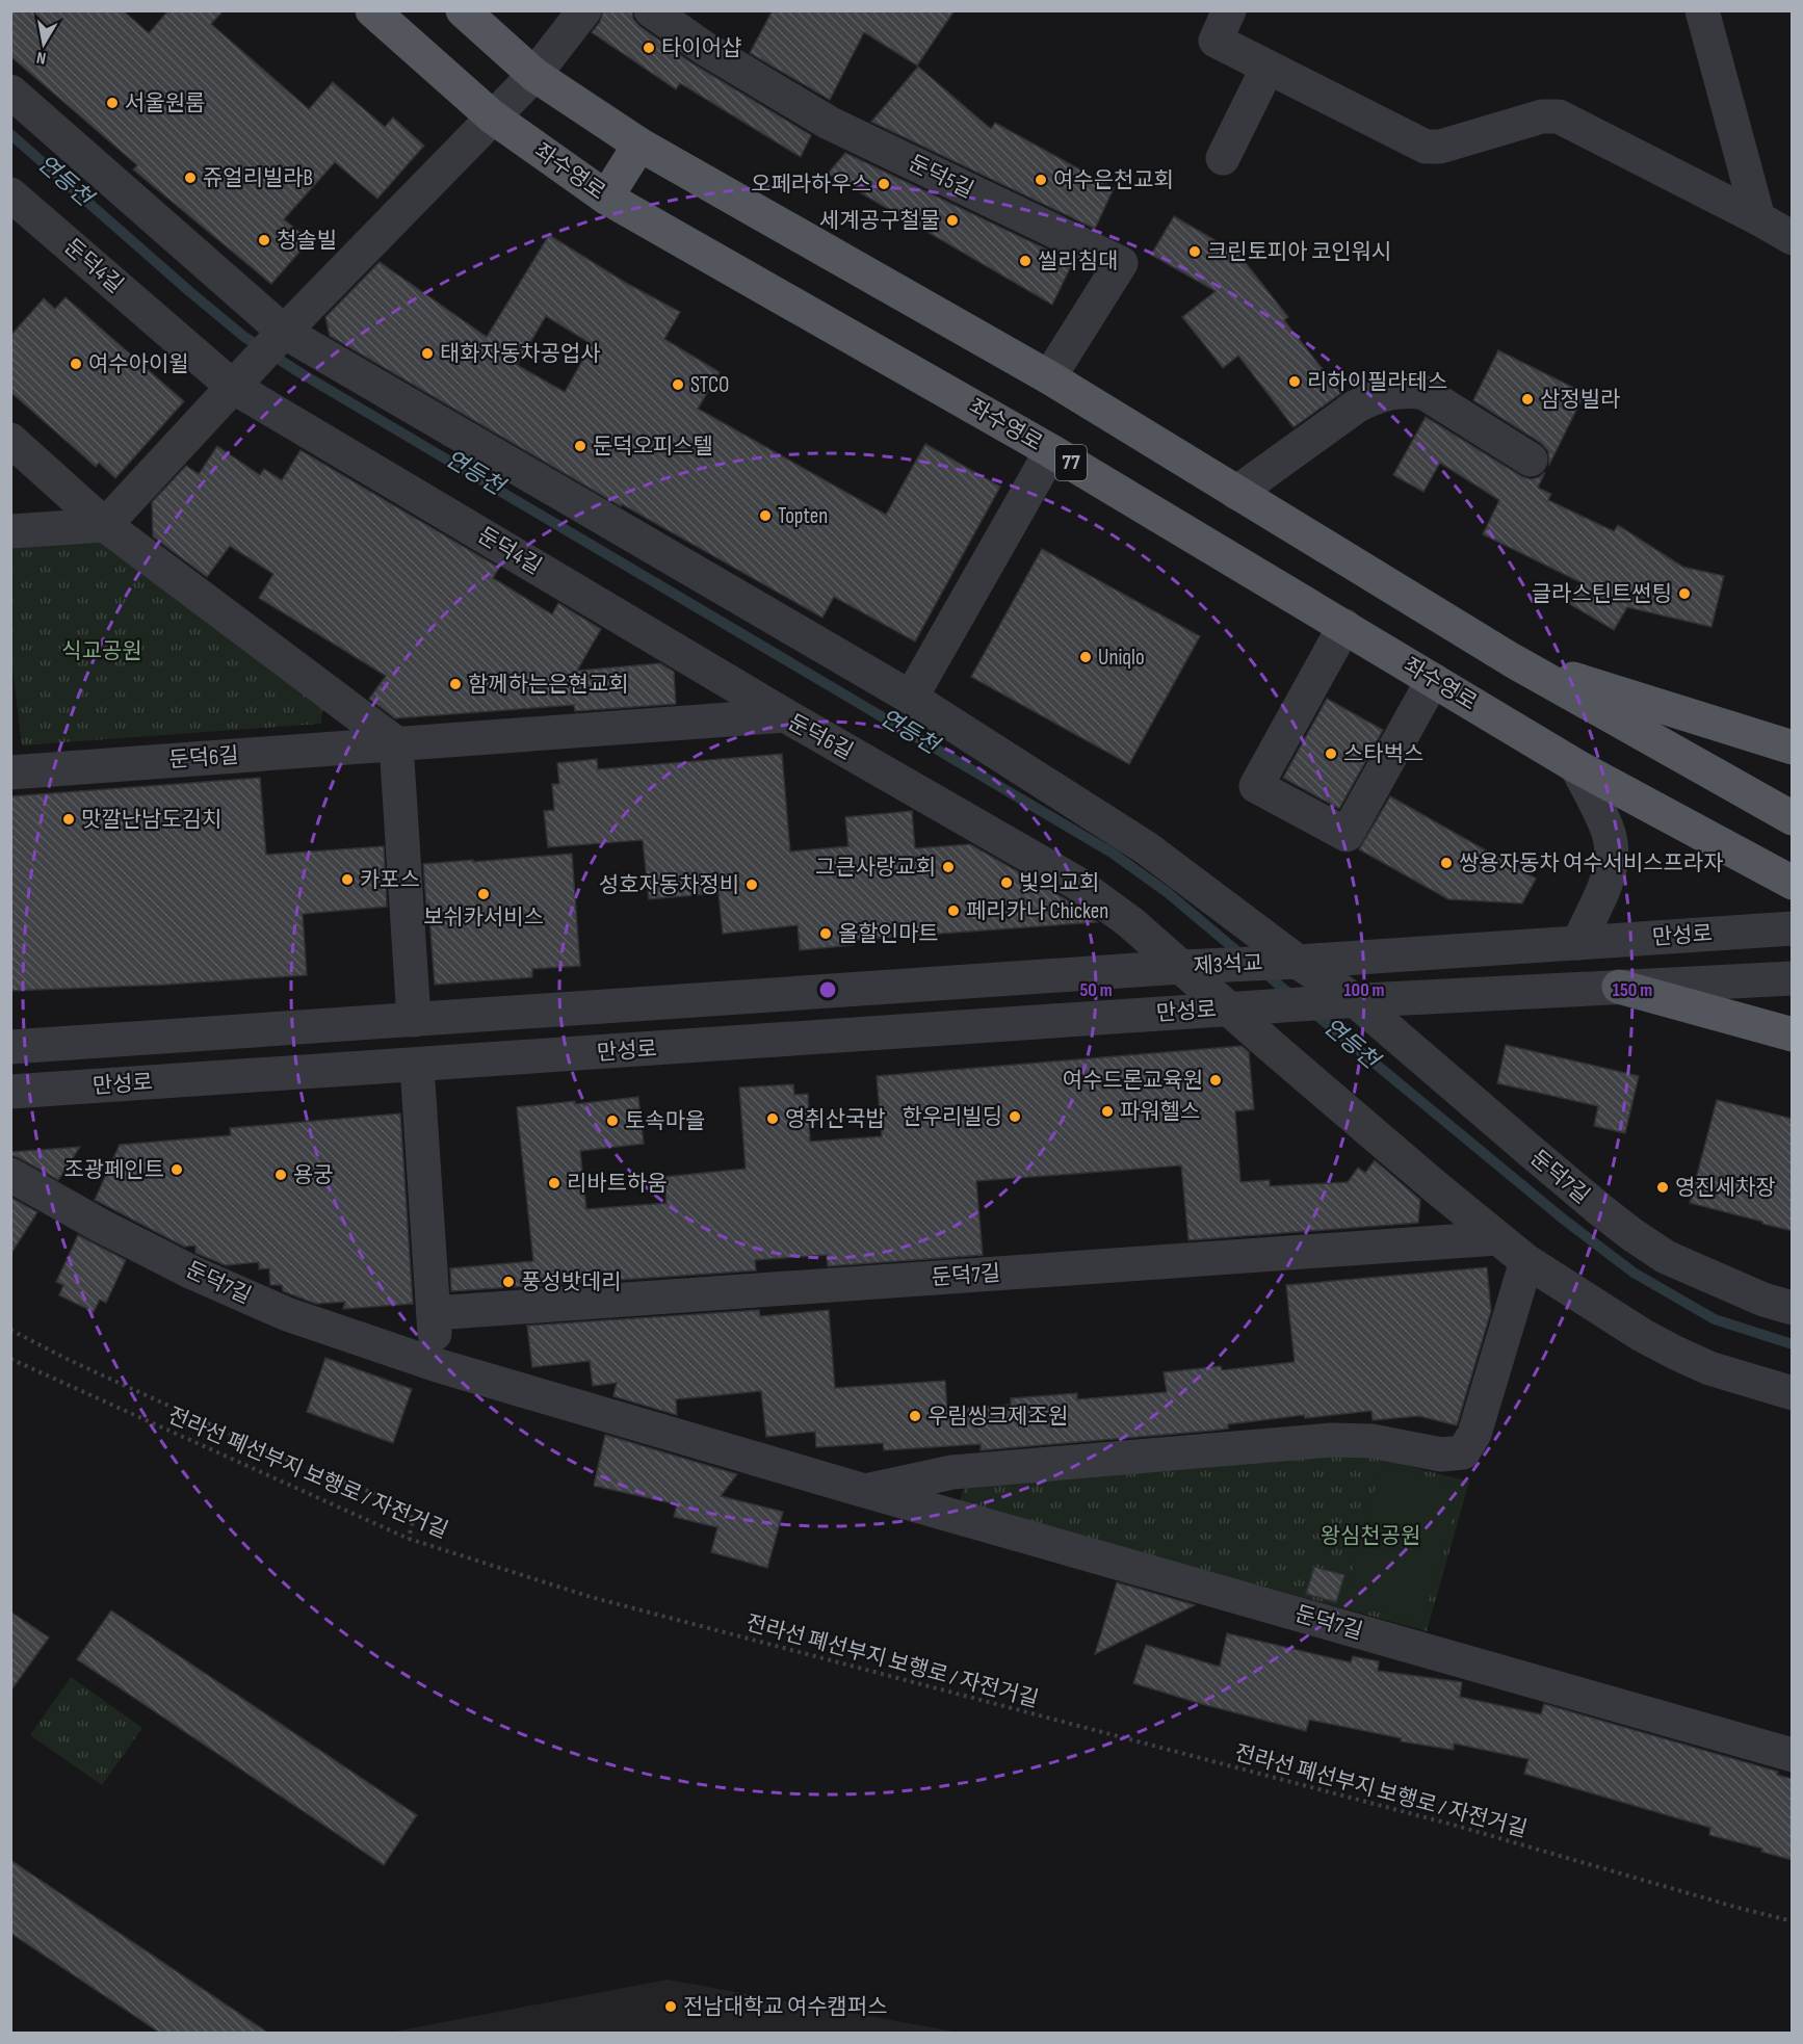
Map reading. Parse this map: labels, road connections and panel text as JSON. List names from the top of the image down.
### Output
{
  "streets": {
    "main road": ["좌수영로", "77"],
    "street": [
      "둔덕5길",
      "둔덕4길",
      "둔덕6길",
      "만성로",
      "제3석교",
      "둔덕7길"
    ],
    "path": ["전라선 폐선부지 보행로 / 자전거길"]
  },
  "crossings": [
    ["둔덕4길", "둔덕6길"],
    ["둔덕6길", "만성로"],
    ["둔덕6길", "제3석교"],
    ["만성로", "제3석교"],
    ["만성로", "둔덕7길"],
    ["제3석교", "둔덕7길"]
  ],
  "water": ["연등천"],
  "parks": ["식교공원", "왕심천공원"],
  "places": [
    "타이어샵",
    "서울원룸",
    "쥬얼리빌라B",
    "여수은천교회",
    "오페라하우스",
    "세계공구철물",
    "청솔빌",
    "크린토피아 코인워시",
    "씰리침대",
    "태화자동차공업사",
    "여수아이윌",
    "리하이필라테스",
    "STCO",
    "삼정빌라",
    "둔덕오피스텔",
    "Topten",
    "글라스틴트썬팅",
    "Uniqlo",
    "함께하는은현교회",
    "스타벅스",
    "맛깔난남도김치",
    "쌍용자동차 여수서비스프라자",
    "그큰사랑교회",
    "카포스",
    "빛의교회",
    "성호자동차정비",
    "보쉬카서비스",
    "페리카나 Chicken",
    "올할인마트",
    "여수드론교육원",
    "파워헬스",
    "한우리빌딩",
    "영취산국밥",
    "토속마을",
    "조광페인트",
    "용궁",
    "리바트하움",
    "영진세차장",
    "풍성밧데리",
    "우림씽크제조원",
    "전남대학교 여수캠퍼스"
  ],
  "north": "bottom",
  "rings": ["50 m", "100 m", "150 m"]
}
